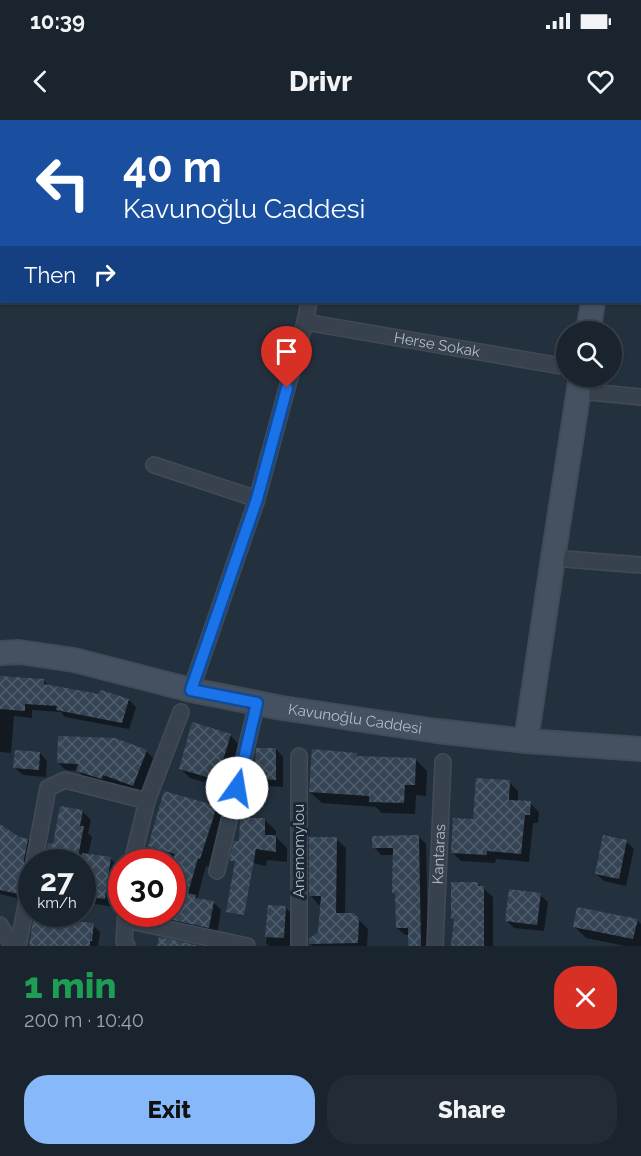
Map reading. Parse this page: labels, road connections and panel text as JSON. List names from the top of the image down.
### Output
{
  "streets": {
    "main road": ["Kavunoğlu Caddesi"],
    "street": ["Herse Sokak", "Anemomylou", "Kantaras"]
  },
  "page": {
    "status": "10:39",
    "header": "Drivr",
    "turn": ["40 m", "Kavunoğlu Caddesi"],
    "then": "Then",
    "speed": "27 km/h",
    "limit": "30",
    "heading": ["1 min", "200 m · 10:40"],
    "buttons": ["Exit", "Share"]
  }
}
